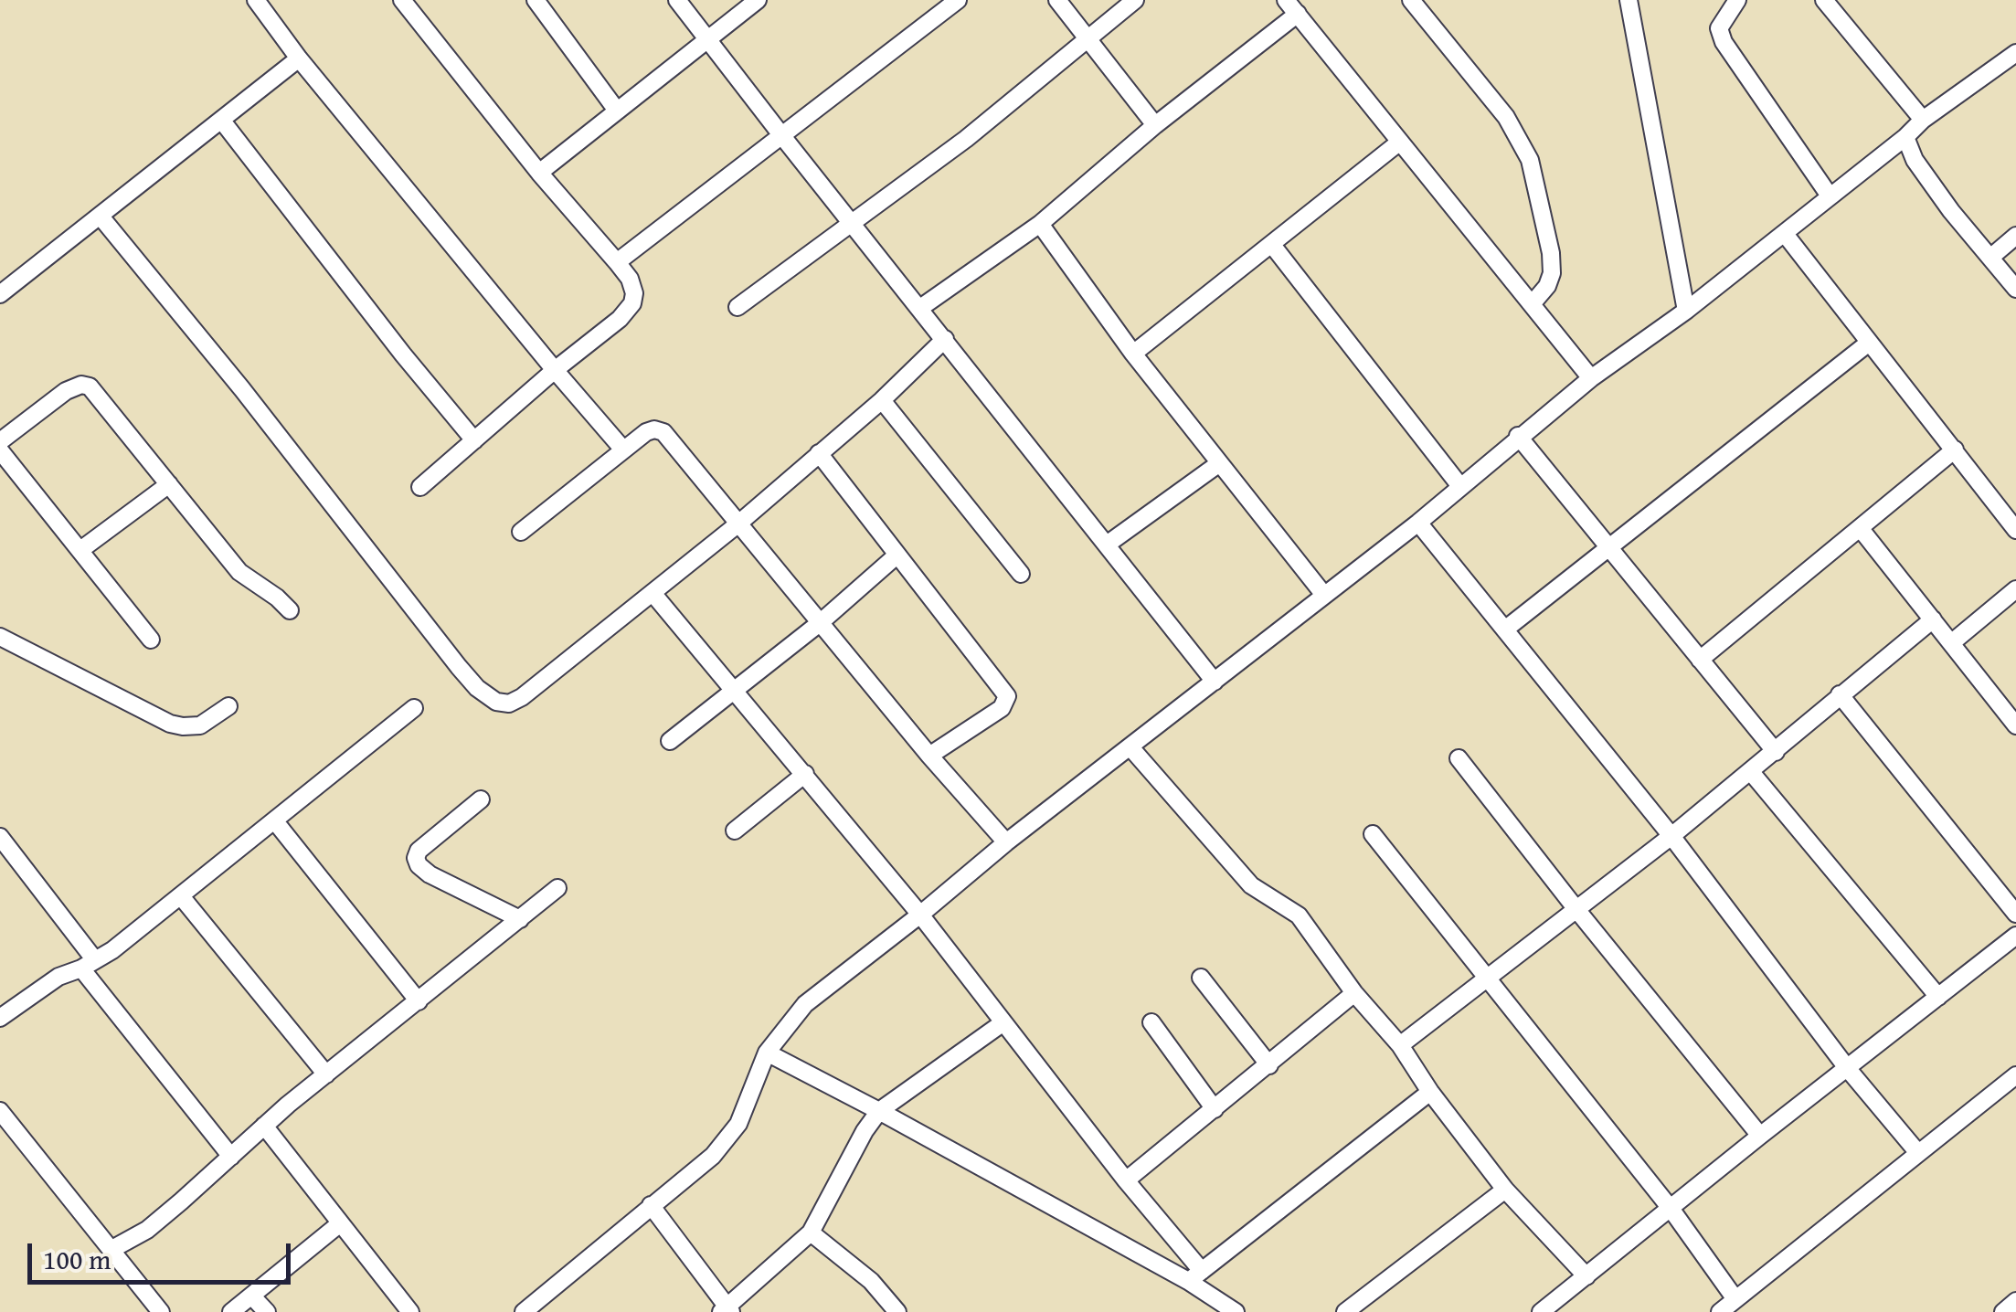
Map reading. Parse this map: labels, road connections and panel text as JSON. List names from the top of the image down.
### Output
{
  "scale_bar": "100 m"
}
